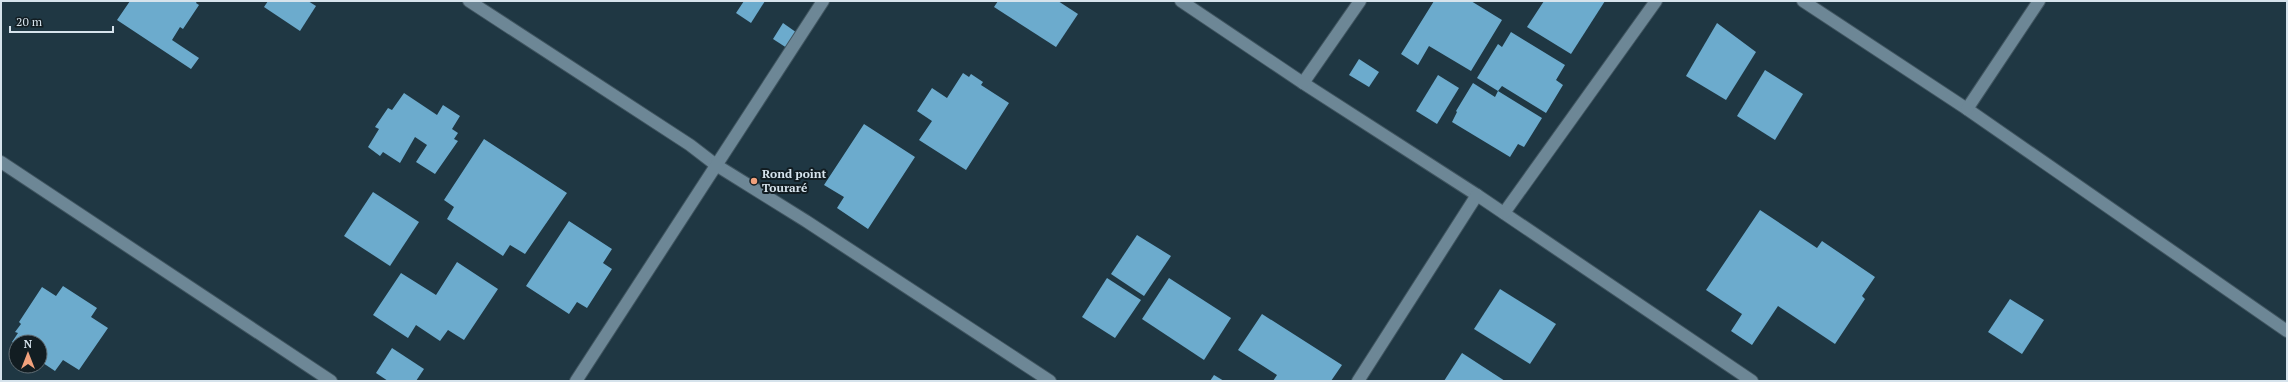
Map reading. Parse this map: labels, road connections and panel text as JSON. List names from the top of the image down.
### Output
{
  "places": ["Rond point Touraré"],
  "scale_bar": "20 m",
  "north": "top"
}
